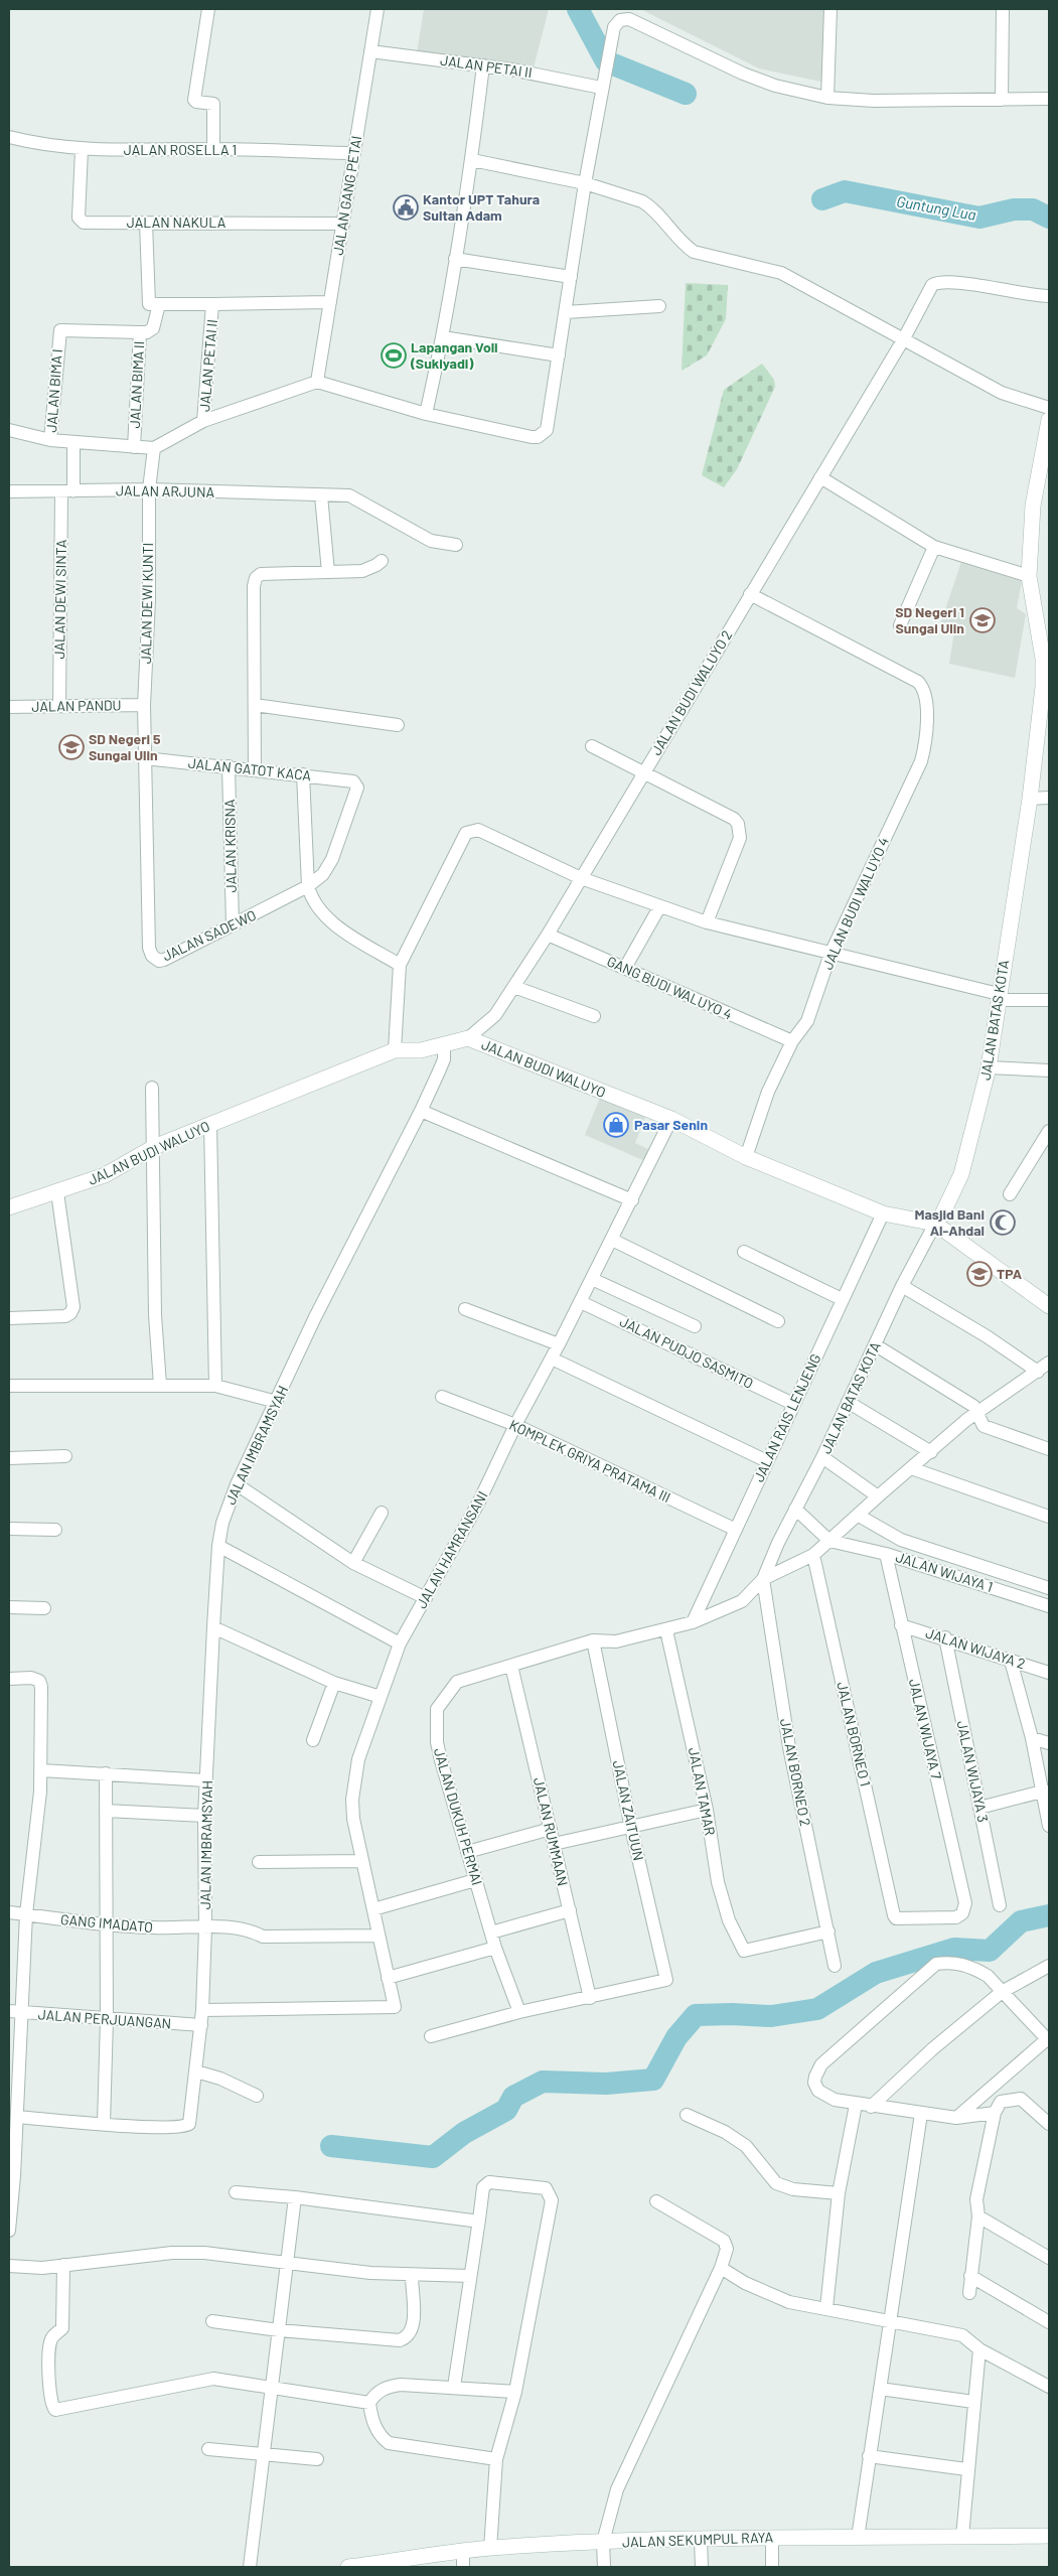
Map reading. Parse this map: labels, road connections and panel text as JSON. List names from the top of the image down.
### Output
{
  "streets": {
    "street": [
      "JALAN PETAI II",
      "JALAN ROSELLA 1",
      "JALAN GANG PETAI",
      "JALAN NAKULA",
      "JALAN BIMA II",
      "JALAN BIMA I",
      "JALAN ARJUNA",
      "JALAN DEWI SINTA",
      "JALAN DEWI KUNTI",
      "JALAN BUDI WALUYO 2",
      "JALAN PANDU",
      "JALAN GATOT KACA",
      "JALAN KRISNA",
      "JALAN BUDI WALUYO 4",
      "JALAN SADEWO",
      "GANG BUDI WALUYO 4",
      "JALAN BATAS KOTA",
      "JALAN BUDI WALUYO",
      "JALAN PUDJO SASMITO",
      "JALAN RAIS LENJENG",
      "JALAN IMBRAMSYAH",
      "KOMPLEK GRIYA PRATAMA III",
      "JALAN HAMRANSANI",
      "JALAN WIJAYA 1",
      "JALAN WIJAYA 2",
      "JALAN WIJAYA 7",
      "JALAN BORNEO 1",
      "JALAN WIJAYA 3",
      "JALAN BORNEO 2",
      "JALAN TAMAR",
      "JALAN ZAITUUN",
      "JALAN DUKUH PERMAI",
      "JALAN RUMMAAN",
      "GANG IMADATO",
      "JALAN PERJUANGAN",
      "JALAN SEKUMPUL RAYA"
    ]
  },
  "crossings": [
    ["JALAN PETAI II", "JALAN GANG PETAI"],
    ["JALAN PETAI II", "JALAN BIMA II"],
    ["JALAN ROSELLA 1", "JALAN GANG PETAI"],
    ["JALAN ROSELLA 1", "JALAN NAKULA"],
    ["JALAN GANG PETAI", "JALAN NAKULA"],
    ["JALAN BIMA II", "JALAN BIMA I"],
    ["JALAN ARJUNA", "JALAN DEWI SINTA"],
    ["JALAN ARJUNA", "JALAN DEWI KUNTI"],
    ["JALAN DEWI SINTA", "JALAN PANDU"],
    ["JALAN DEWI KUNTI", "JALAN PANDU"],
    ["JALAN DEWI KUNTI", "JALAN GATOT KACA"],
    ["JALAN DEWI KUNTI", "JALAN SADEWO"],
    ["JALAN BUDI WALUYO 2", "JALAN BUDI WALUYO 4"],
    ["JALAN BUDI WALUYO 2", "GANG BUDI WALUYO 4"],
    ["JALAN BUDI WALUYO 2", "JALAN BUDI WALUYO"],
    ["JALAN GATOT KACA", "JALAN KRISNA"],
    ["JALAN GATOT KACA", "JALAN SADEWO"],
    ["JALAN KRISNA", "JALAN SADEWO"],
    ["JALAN BUDI WALUYO 4", "GANG BUDI WALUYO 4"],
    ["JALAN BUDI WALUYO 4", "JALAN BUDI WALUYO"],
    ["JALAN BATAS KOTA", "JALAN BUDI WALUYO"],
    ["JALAN BATAS KOTA", "JALAN BORNEO 2"],
    ["JALAN BATAS KOTA", "JALAN DUKUH PERMAI"],
    ["JALAN BUDI WALUYO", "JALAN RAIS LENJENG"],
    ["JALAN BUDI WALUYO", "JALAN IMBRAMSYAH"],
    ["JALAN BUDI WALUYO", "JALAN HAMRANSANI"],
    ["JALAN PUDJO SASMITO", "JALAN RAIS LENJENG"],
    ["JALAN PUDJO SASMITO", "JALAN HAMRANSANI"],
    ["JALAN RAIS LENJENG", "KOMPLEK GRIYA PRATAMA III"],
    ["JALAN RAIS LENJENG", "JALAN DUKUH PERMAI"],
    ["JALAN IMBRAMSYAH", "JALAN HAMRANSANI"],
    ["JALAN IMBRAMSYAH", "GANG IMADATO"],
    ["JALAN IMBRAMSYAH", "JALAN PERJUANGAN"],
    ["KOMPLEK GRIYA PRATAMA III", "JALAN HAMRANSANI"],
    ["JALAN HAMRANSANI", "GANG IMADATO"],
    ["JALAN WIJAYA 1", "JALAN WIJAYA 7"],
    ["JALAN WIJAYA 2", "JALAN WIJAYA 7"],
    ["JALAN WIJAYA 2", "JALAN WIJAYA 3"],
    ["JALAN WIJAYA 7", "JALAN BORNEO 1"],
    ["JALAN BORNEO 2", "JALAN TAMAR"],
    ["JALAN TAMAR", "JALAN DUKUH PERMAI"],
    ["JALAN ZAITUUN", "JALAN DUKUH PERMAI"],
    ["JALAN ZAITUUN", "JALAN RUMMAAN"],
    ["JALAN DUKUH PERMAI", "JALAN RUMMAAN"]
  ],
  "water": ["Guntung Lua"],
  "places": {
    "public building": ["Kantor UPT Tahura Sultan Adam"],
    "sports": ["Lapangan Voli (Sukiyadi)"],
    "school or university": ["SD Negeri 1 Sungai Ulin", "SD Negeri 5 Sungai Ulin", "TPA"],
    "shop": ["Pasar Senin"],
    "mosque": ["Masjid Bani Al-Ahdal"]
  }
}
